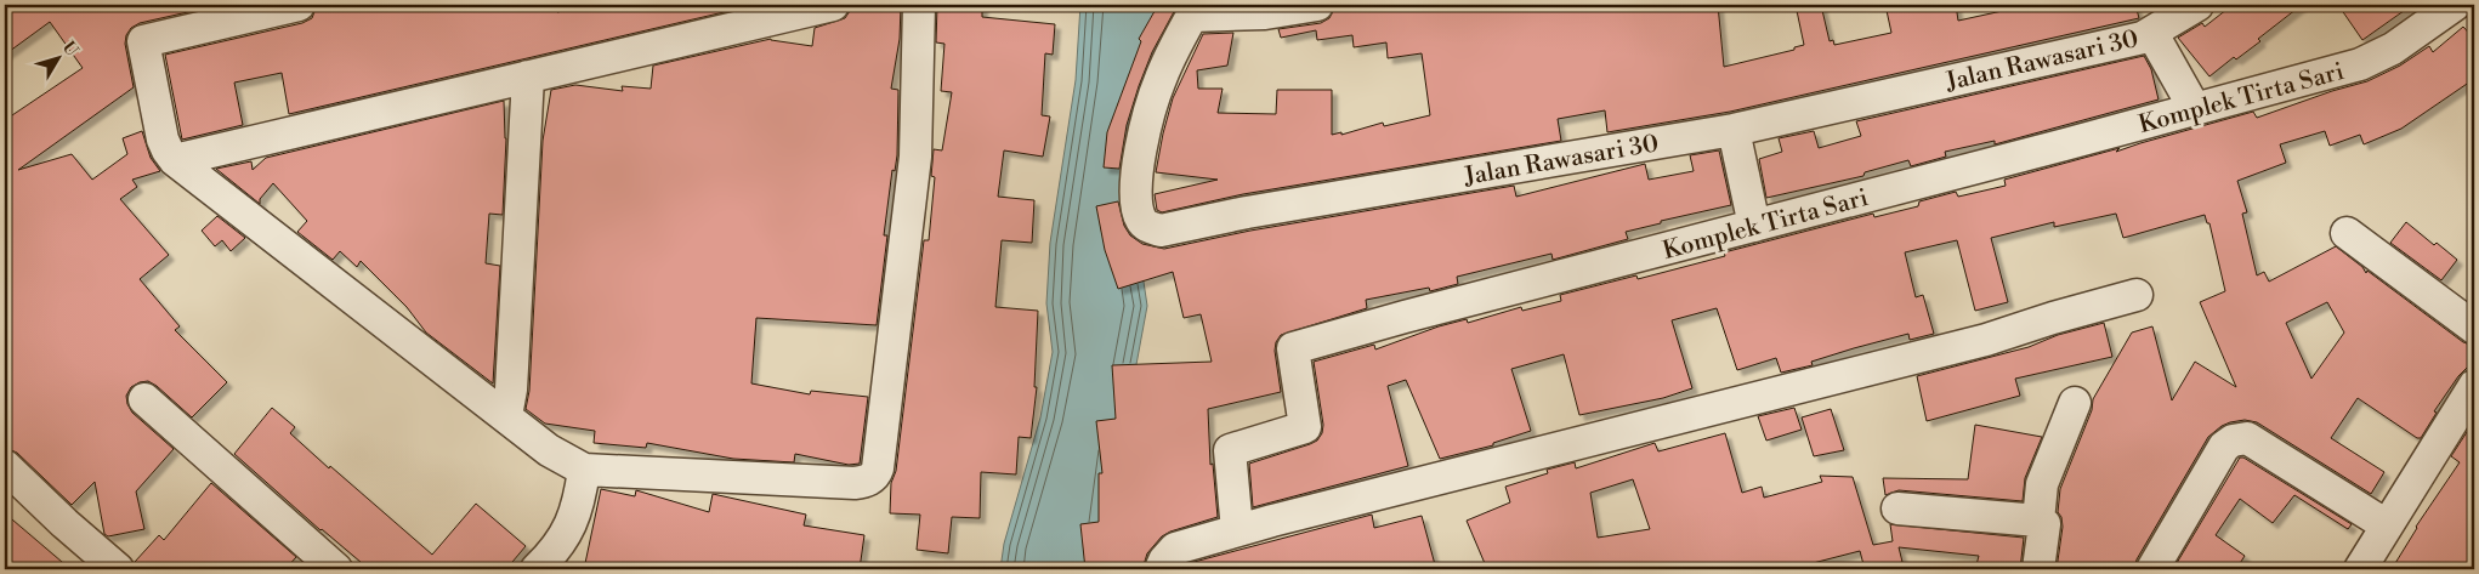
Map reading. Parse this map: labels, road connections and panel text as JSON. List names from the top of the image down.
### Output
{
  "streets": {
    "street": ["Jalan Rawasari 30", "Komplek Tirta Sari"]
  },
  "north": "top right"
}
